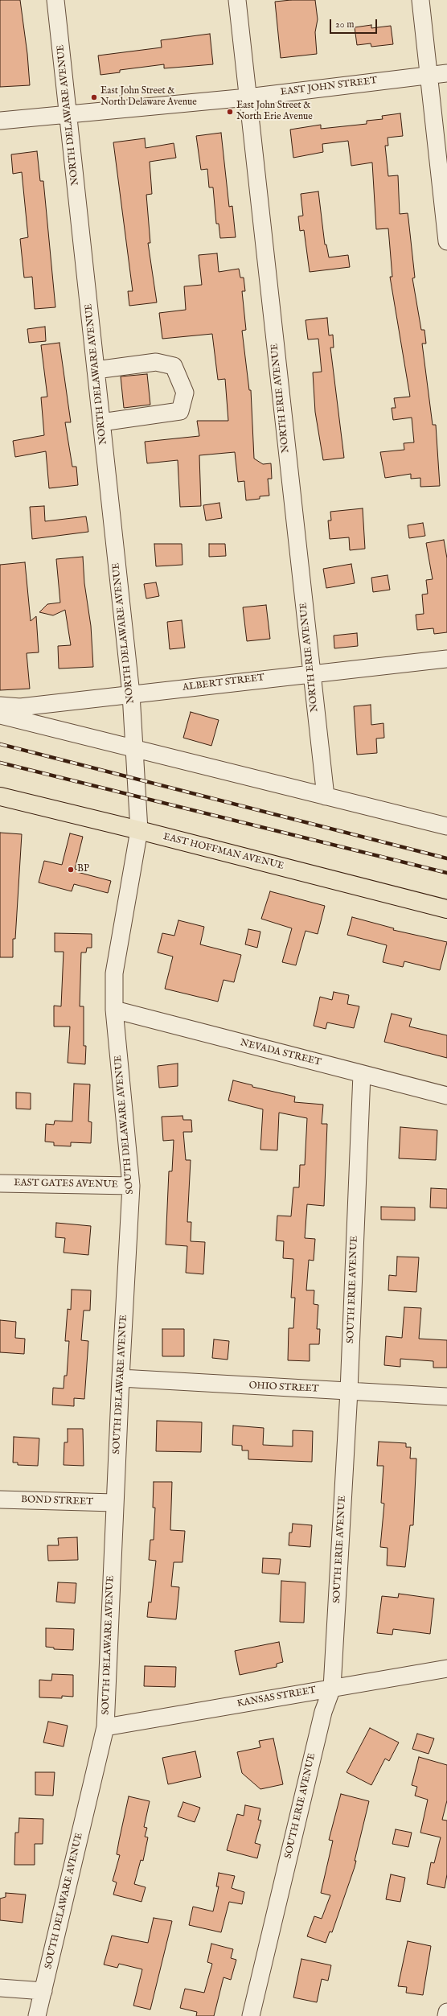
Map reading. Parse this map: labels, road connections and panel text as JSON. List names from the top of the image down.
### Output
{
  "streets": {
    "main road": ["EAST HOFFMAN AVENUE"],
    "street": [
      "EAST JOHN STREET",
      "NORTH DELAWARE AVENUE",
      "NORTH ERIE AVENUE",
      "ALBERT STREET",
      "NEVADA STREET",
      "SOUTH DELAWARE AVENUE",
      "EAST GATES AVENUE",
      "SOUTH ERIE AVENUE",
      "OHIO STREET",
      "BOND STREET",
      "KANSAS STREET"
    ]
  },
  "crossings": [
    ["EAST JOHN STREET", "NORTH DELAWARE AVENUE"],
    ["EAST JOHN STREET", "NORTH ERIE AVENUE"],
    ["NORTH DELAWARE AVENUE", "ALBERT STREET"],
    ["NORTH DELAWARE AVENUE", "SOUTH DELAWARE AVENUE"],
    ["NORTH ERIE AVENUE", "ALBERT STREET"],
    ["EAST HOFFMAN AVENUE", "SOUTH DELAWARE AVENUE"],
    ["NEVADA STREET", "SOUTH DELAWARE AVENUE"],
    ["NEVADA STREET", "SOUTH ERIE AVENUE"],
    ["SOUTH DELAWARE AVENUE", "EAST GATES AVENUE"],
    ["SOUTH DELAWARE AVENUE", "OHIO STREET"],
    ["SOUTH DELAWARE AVENUE", "BOND STREET"],
    ["SOUTH DELAWARE AVENUE", "KANSAS STREET"],
    ["SOUTH ERIE AVENUE", "OHIO STREET"],
    ["SOUTH ERIE AVENUE", "KANSAS STREET"]
  ],
  "places": ["East John Street & North Delaware Avenue", "East John Street & North Erie Avenue", "BP"],
  "scale_bar": "20 m"
}
